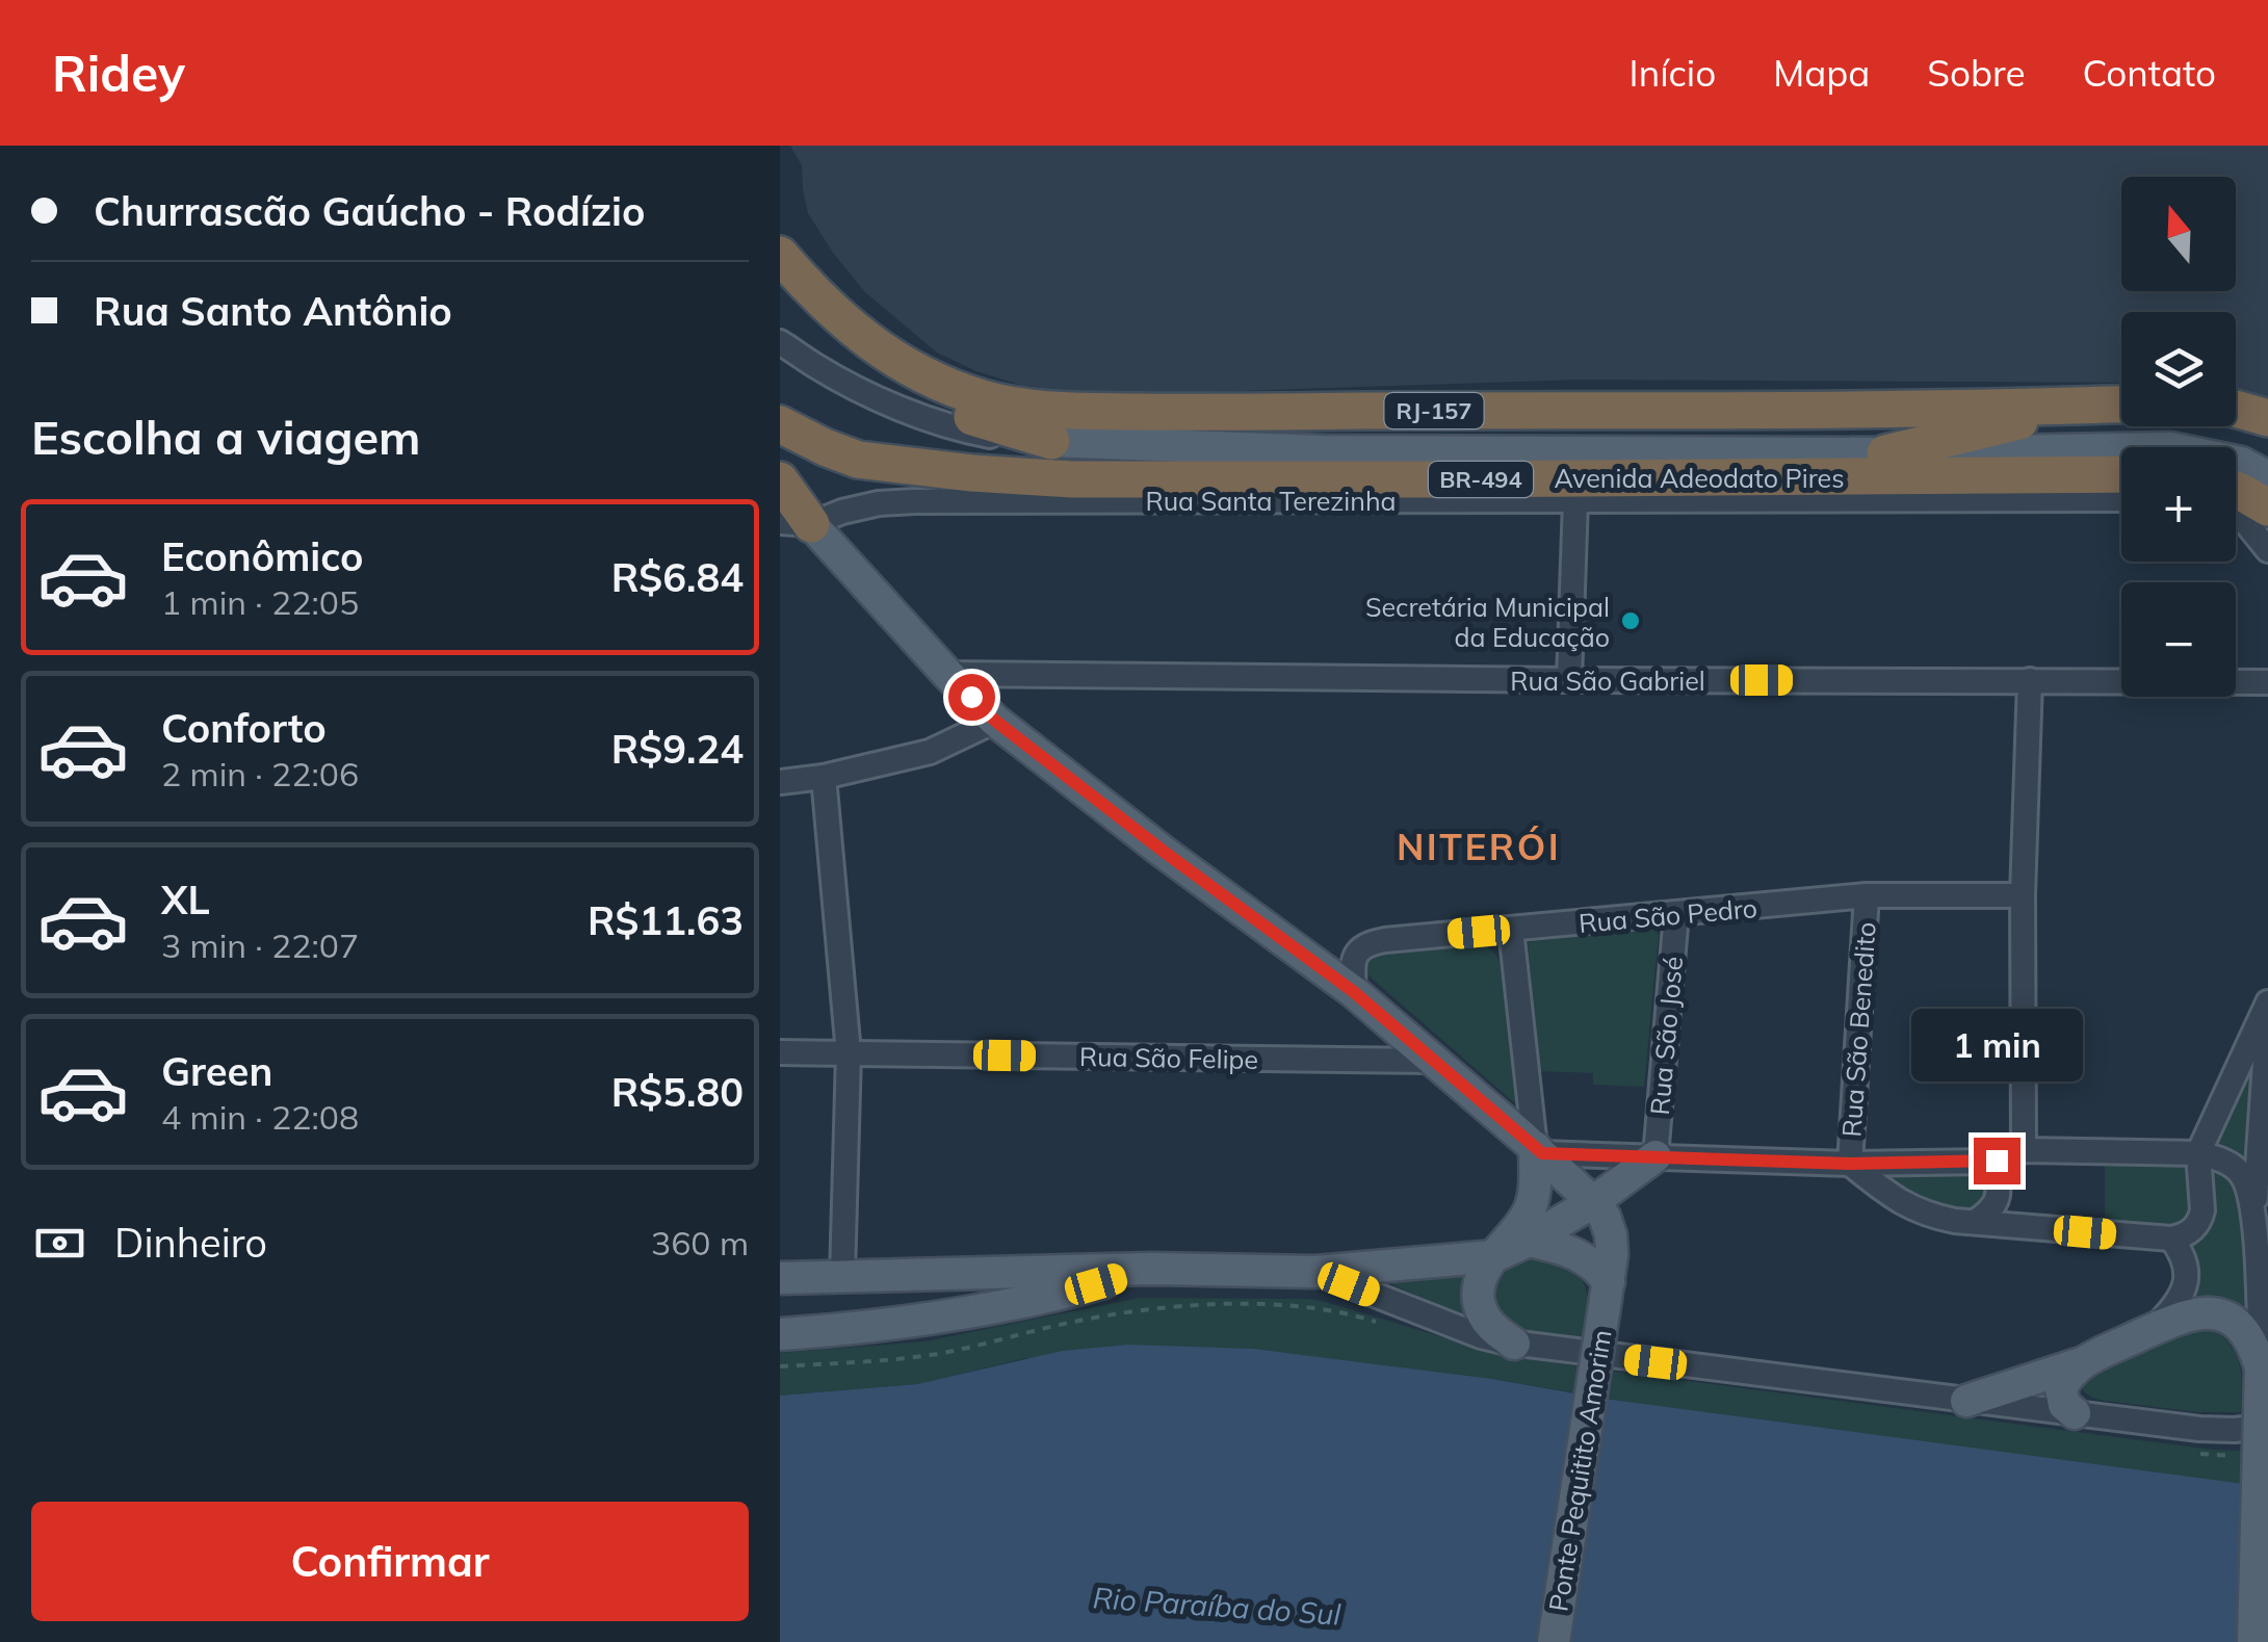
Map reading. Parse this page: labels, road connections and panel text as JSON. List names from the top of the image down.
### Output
{
  "streets": {
    "highway": ["RJ-157", "Avenida Adeodato Pires", "BR-494"],
    "main road": ["Ponte Pequitito Amorim"],
    "street": [
      "Rua Santa Terezinha",
      "Rua São Gabriel",
      "Rua São Pedro",
      "Rua São Benedito",
      "Rua São José",
      "Rua São Felipe"
    ]
  },
  "crossings": [
    ["Rua São Pedro", "Rua São Benedito"],
    ["Rua São Pedro", "Rua São José"]
  ],
  "districts": ["NITERÓI"],
  "water": ["Rio Paraíba do Sul"],
  "places": ["Secretária Municipal da Educação"],
  "north": "top",
  "page": {
    "header": "Ridey",
    "nav": [
      "Início",
      "Mapa",
      "Sobre",
      "Contato"
    ],
    "banner": ["Churrascão Gaúcho - Rodízio", "Rua Santo Antônio"],
    "map_buttons": ["+", "−"],
    "heading": "Escolha a viagem",
    "list": [
      {
        "name": "Econômico",
        "note": "1 min · 22:05",
        "value": "R$6.84"
      },
      {
        "name": "Conforto",
        "note": "2 min · 22:06",
        "value": "R$9.24"
      },
      {
        "name": "XL",
        "note": "3 min · 22:07",
        "value": "R$11.63"
      },
      {
        "name": "Green",
        "note": "4 min · 22:08",
        "value": "R$5.80"
      }
    ],
    "bubble": "1 min",
    "pay": ["Dinheiro", "360 m"],
    "buttons": "Confirmar"
  }
}
